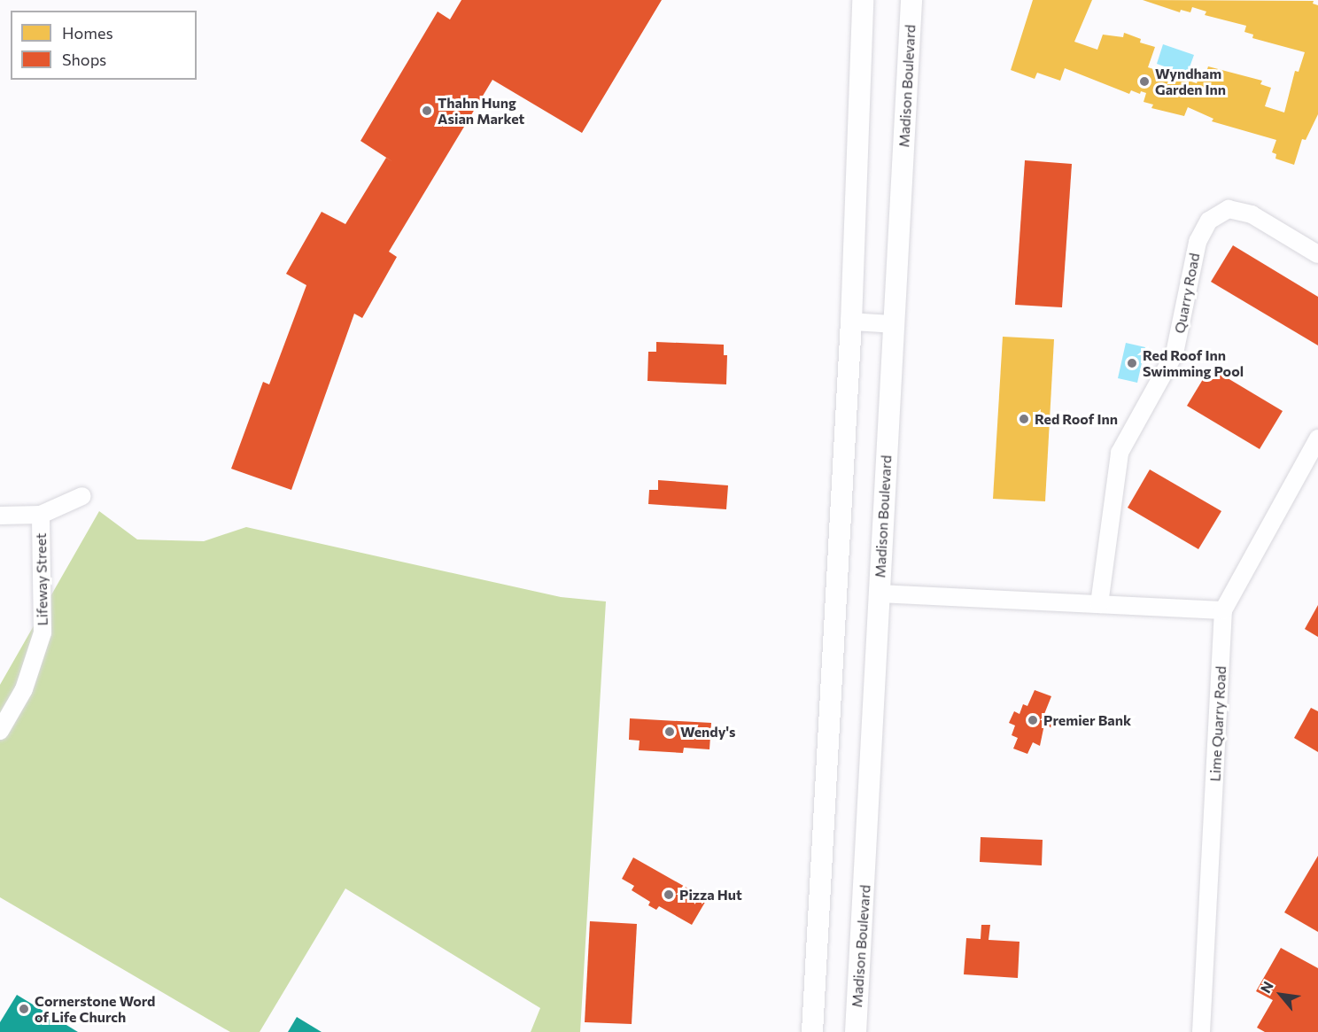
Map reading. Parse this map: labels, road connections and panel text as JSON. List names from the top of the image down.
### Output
{
  "streets": {
    "main road": ["Madison Boulevard"],
    "street": ["Quarry Road", "Lifeway Street", "Lime Quarry Road"]
  },
  "places": [
    "Wyndham Garden Inn",
    "Thahn Hung Asian Market",
    "Red Roof Inn Swimming Pool",
    "Red Roof Inn",
    "Premier Bank",
    "Wendy's",
    "Pizza Hut",
    "Cornerstone Word of Life Church"
  ],
  "legend": ["Homes", "Shops"],
  "north": "top left"
}
